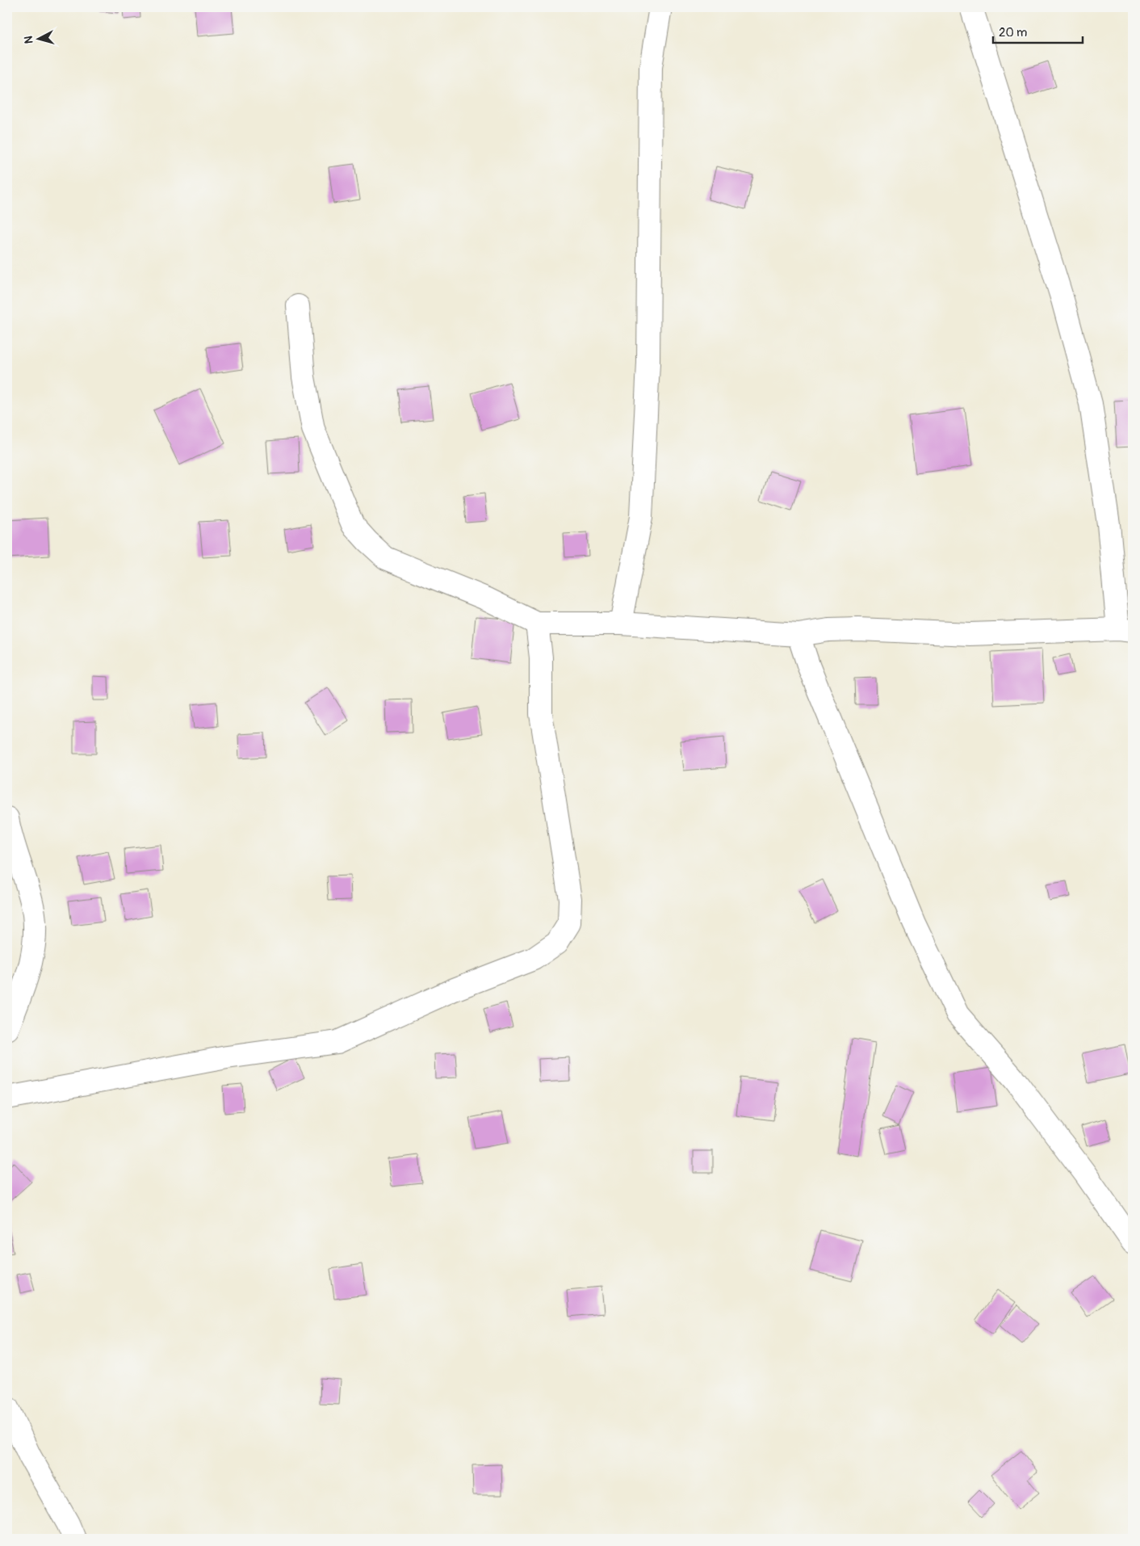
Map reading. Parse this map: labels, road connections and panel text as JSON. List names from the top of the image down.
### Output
{
  "scale_bar": "20 m",
  "north": "left"
}
